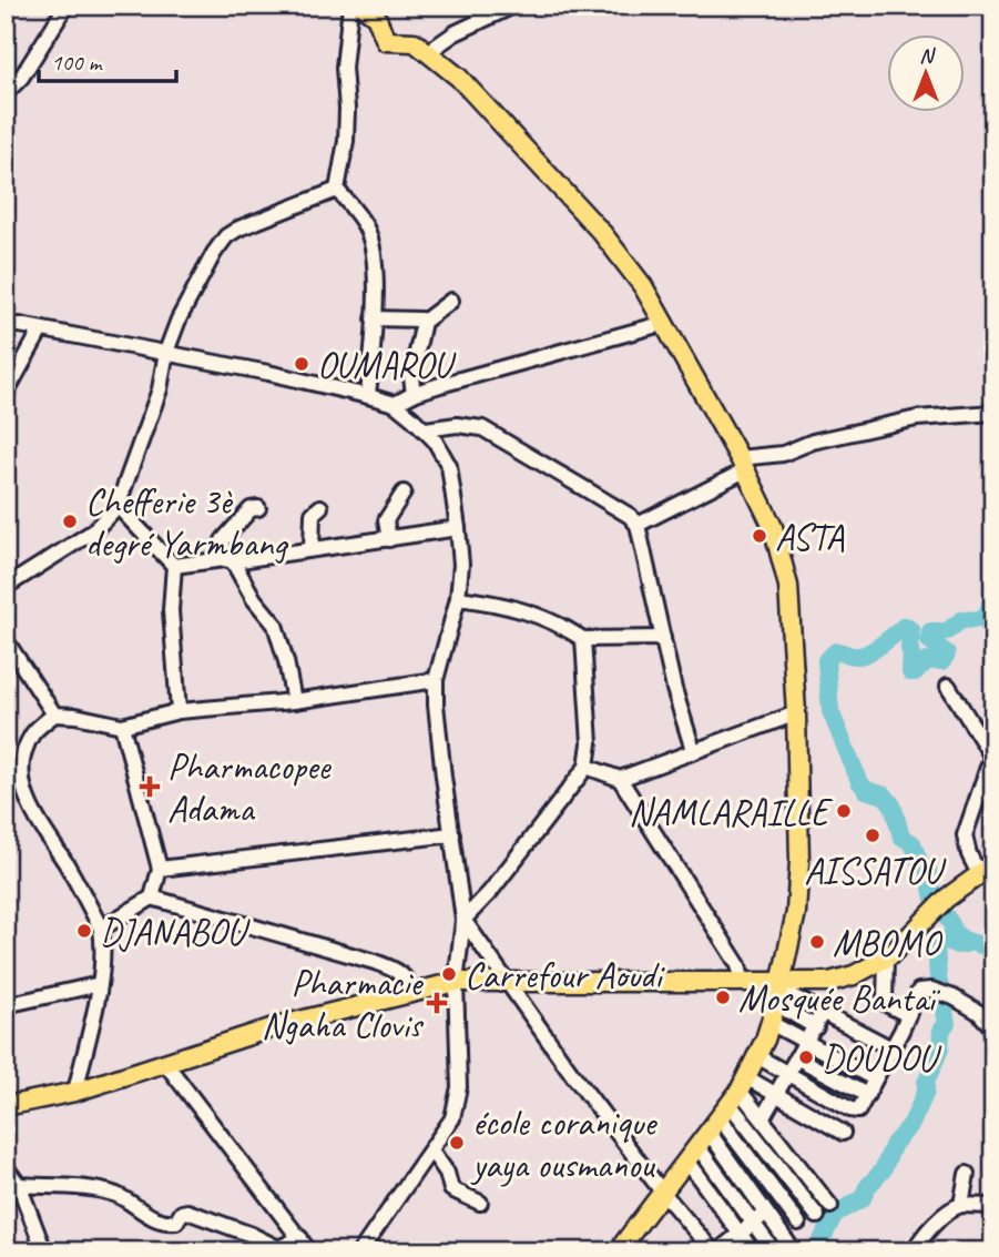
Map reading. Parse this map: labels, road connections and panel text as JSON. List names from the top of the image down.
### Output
{
  "places": {
    "other": [
      "OUMAROU",
      "Chefferie 3è degré Yarmbang",
      "ASTA",
      "NAMLARAILLE",
      "AISSATOU",
      "DJANABOU",
      "MBOMO",
      "Carrefour Aoudi",
      "Mosquée Bantaï",
      "DOUDOU",
      "école coranique yaya ousmanou"
    ],
    "health": ["Pharmacopee Adama", "Pharmacie Ngaha Clovis"]
  },
  "scale_bar": "100 m",
  "north": "top"
}
